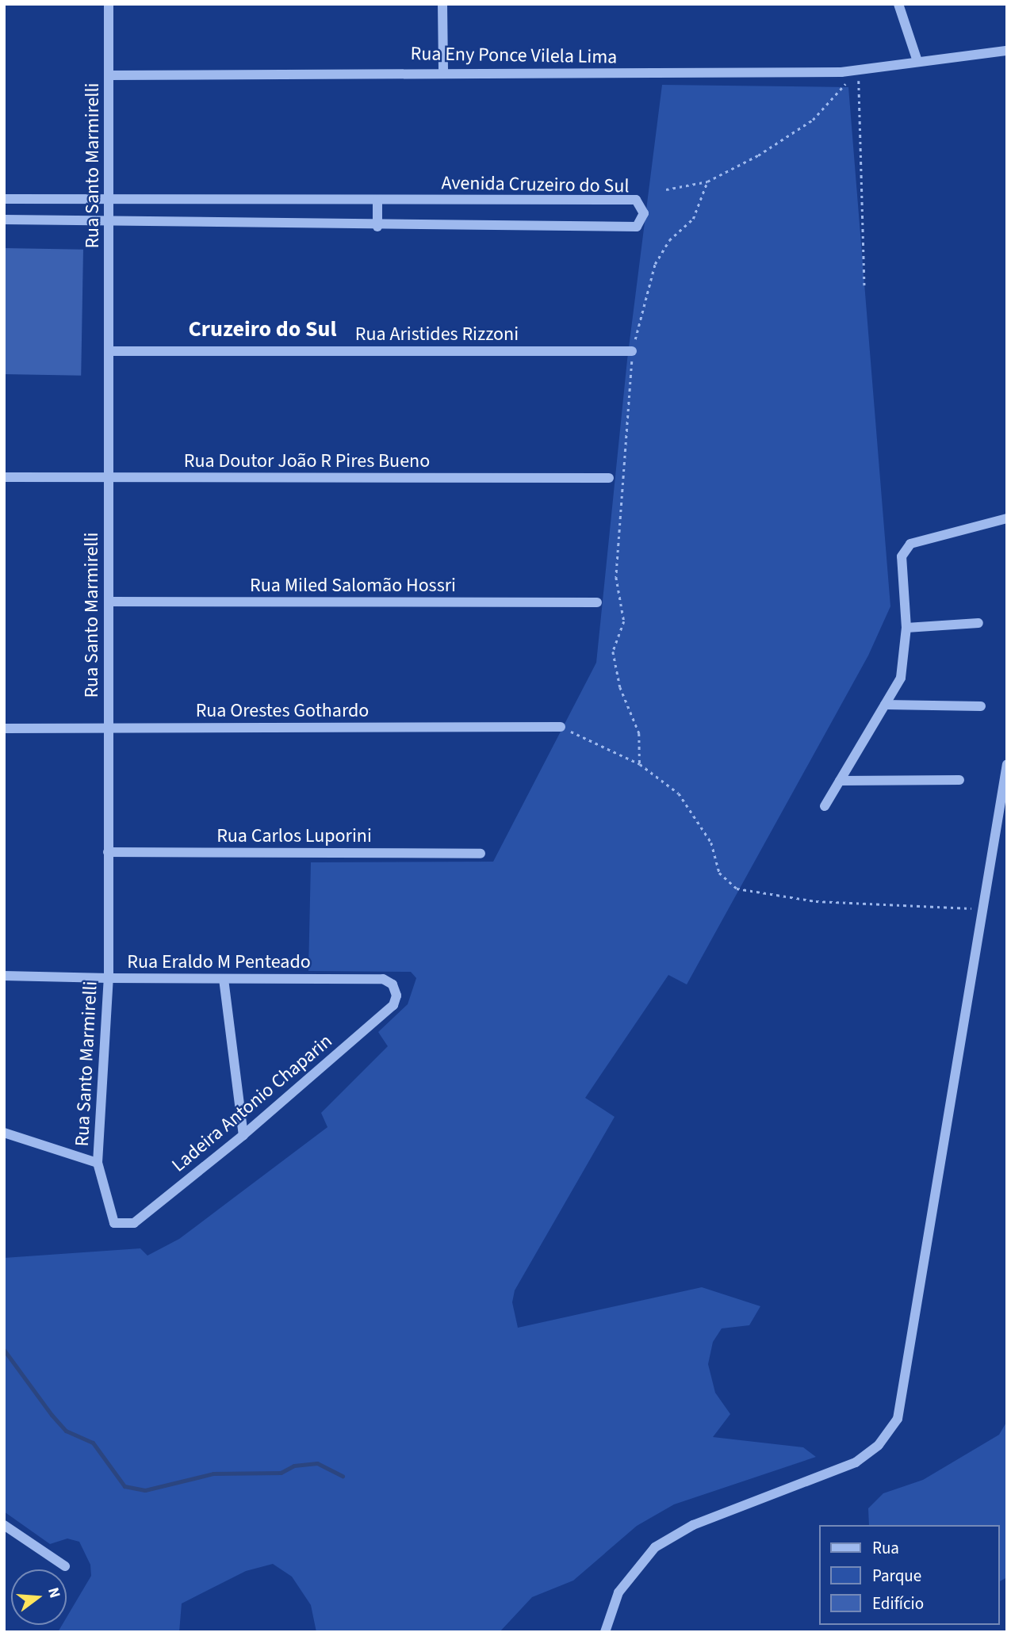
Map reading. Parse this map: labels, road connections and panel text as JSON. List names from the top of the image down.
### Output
{
  "streets": {
    "street": [
      "Rua Eny Ponce Vilela Lima",
      "Rua Santo Marmirelli",
      "Avenida Cruzeiro do Sul",
      "Rua Aristides Rizzoni",
      "Rua Doutor João R Pires Bueno",
      "Rua Miled Salomão Hossri",
      "Rua Orestes Gothardo",
      "Rua Carlos Luporini",
      "Rua Eraldo M Penteado",
      "Ladeira Antonio Chaparin"
    ]
  },
  "crossings": [
    ["Rua Eny Ponce Vilela Lima", "Rua Santo Marmirelli"],
    ["Rua Santo Marmirelli", "Avenida Cruzeiro do Sul"],
    ["Rua Santo Marmirelli", "Rua Aristides Rizzoni"],
    ["Rua Santo Marmirelli", "Rua Doutor João R Pires Bueno"],
    ["Rua Santo Marmirelli", "Rua Miled Salomão Hossri"],
    ["Rua Santo Marmirelli", "Rua Orestes Gothardo"],
    ["Rua Santo Marmirelli", "Rua Carlos Luporini"],
    ["Rua Santo Marmirelli", "Rua Eraldo M Penteado"],
    ["Rua Santo Marmirelli", "Ladeira Antonio Chaparin"],
    ["Rua Eraldo M Penteado", "Ladeira Antonio Chaparin"]
  ],
  "districts": ["Cruzeiro do Sul"],
  "legend": ["Rua", "Parque", "Edifício"],
  "north": "right"
}
